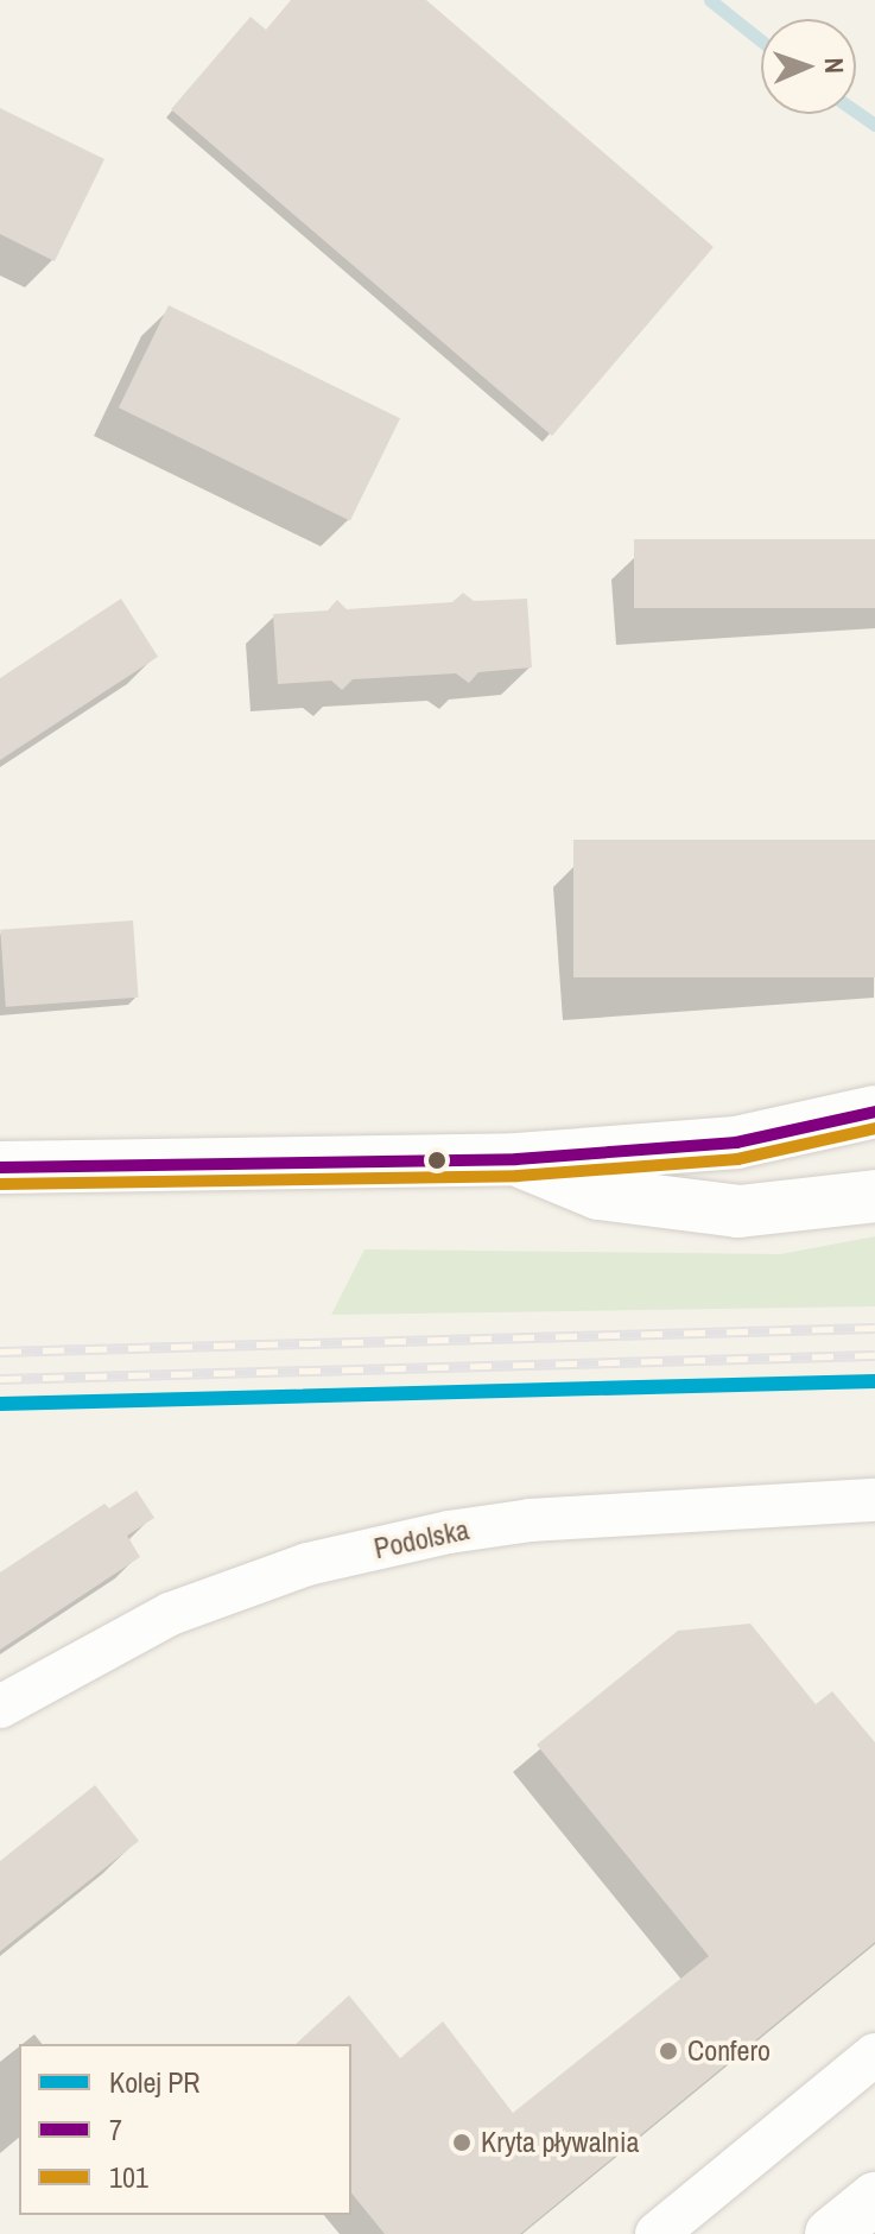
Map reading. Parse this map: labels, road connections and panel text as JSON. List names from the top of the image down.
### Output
{
  "streets": {
    "street": ["Podolska"]
  },
  "places": ["Confero", "Kryta pływalnia"],
  "lines": ["transit line 7", "transit line 101", "rail line PR"],
  "legend": ["Kolej PR", "7", "101"],
  "north": "right"
}
